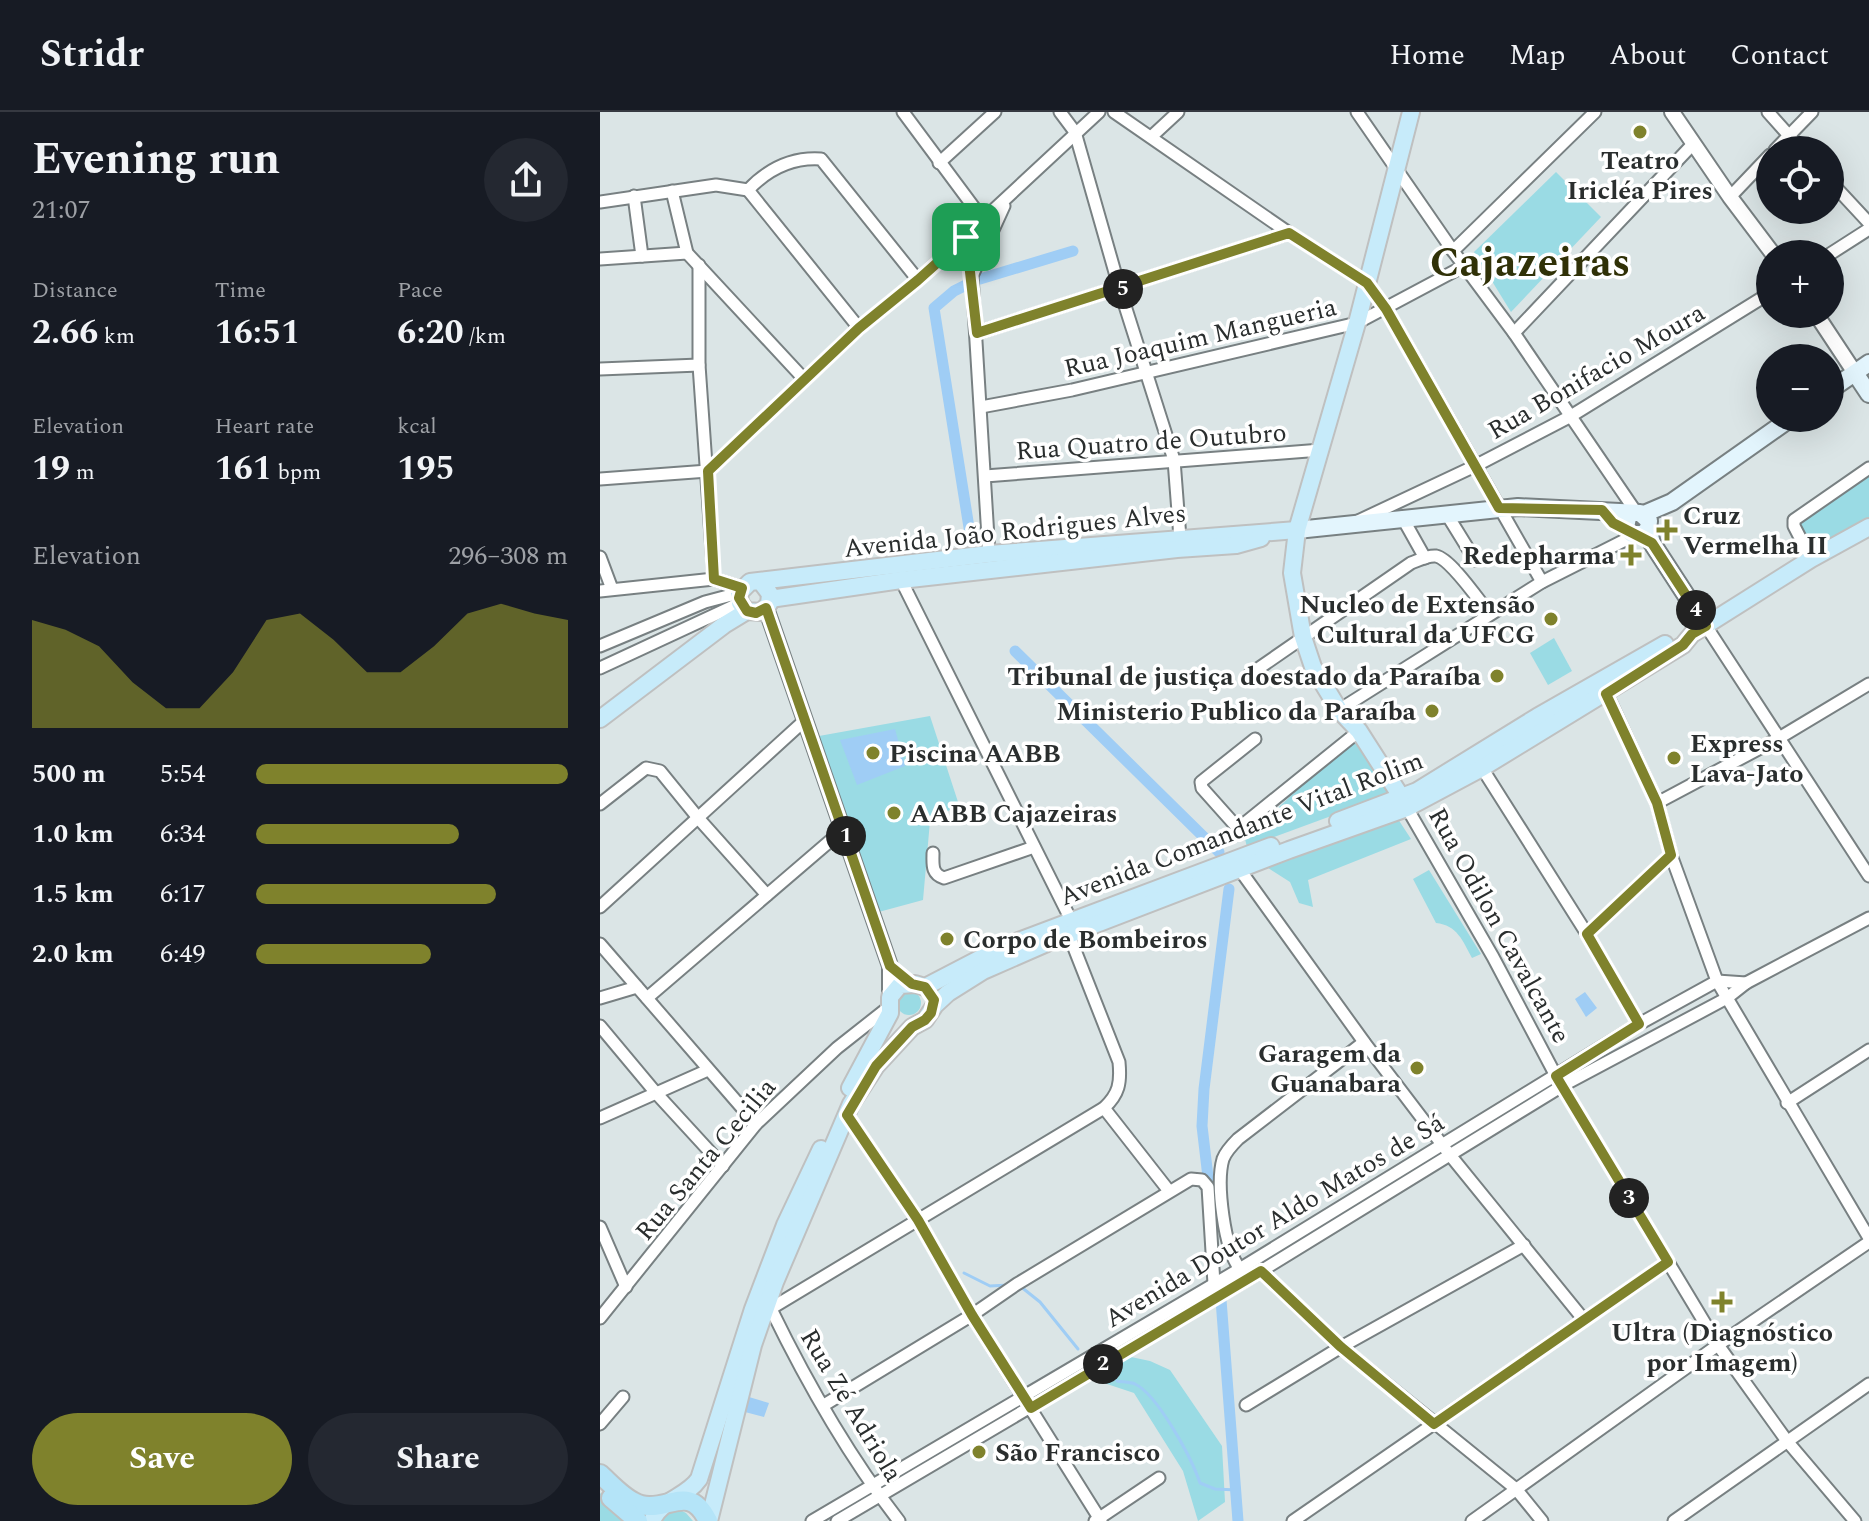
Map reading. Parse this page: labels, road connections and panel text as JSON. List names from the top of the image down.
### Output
{
  "streets": {
    "main road": ["Avenida João Rodrigues Alves", "Avenida Comandante Vital Rolim", "Rua Odilon Cavalcante"],
    "street": [
      "Rua Joaquim Mangueria",
      "Rua Bonifacio Moura",
      "Rua Quatro de Outubro",
      "Rua Santa Cecilia",
      "Avenida Doutor Aldo Matos de Sá",
      "Rua Zé Adriola"
    ]
  },
  "crossings": [
    ["Rua Joaquim Mangueria", "Rua Odilon Cavalcante"],
    ["Rua Bonifacio Moura", "Avenida João Rodrigues Alves"],
    ["Rua Quatro de Outubro", "Rua Odilon Cavalcante"],
    ["Avenida João Rodrigues Alves", "Rua Odilon Cavalcante"],
    ["Avenida Comandante Vital Rolim", "Rua Odilon Cavalcante"],
    ["Avenida Comandante Vital Rolim", "Rua Santa Cecilia"],
    ["Avenida Comandante Vital Rolim", "Rua Zé Adriola"],
    ["Rua Odilon Cavalcante", "Avenida Doutor Aldo Matos de Sá"],
    ["Avenida Doutor Aldo Matos de Sá", "Rua Zé Adriola"]
  ],
  "districts": ["Cajazeiras"],
  "places": {
    "other": [
      "Teatro Iricléa Pires",
      "Nucleo de Extensão Cultural da UFCG",
      "Tribunal de justiça doestado da Paraíba",
      "Ministerio Publico da Paraíba",
      "Piscina AABB",
      "Express Lava-Jato",
      "AABB Cajazeiras",
      "Corpo de Bombeiros",
      "Garagem da Guanabara",
      "São Francisco"
    ],
    "health": ["Cruz Vermelha II", "Redepharma", "Ultra (Diagnóstico por Imagem)"]
  },
  "page": {
    "header": "Stridr",
    "nav": [
      "Home",
      "Map",
      "About",
      "Contact"
    ],
    "heading": ["Evening run", "21:07"],
    "map_buttons": ["+", "−"],
    "stats": [
      ["Distance", "2.66 km"],
      ["Time", "16:51"],
      ["Pace", "6:20 /km"],
      ["Elevation", "19 m"],
      ["Heart rate", "161 bpm"],
      ["kcal", "195"]
    ],
    "pins": [
      "5",
      "4",
      "1",
      "3",
      "2"
    ],
    "chart": ["Elevation", "296–308 m"],
    "list": [
      {
        "name": "500 m",
        "note": "5:54"
      },
      {
        "name": "1.0 km",
        "note": "6:34"
      },
      {
        "name": "1.5 km",
        "note": "6:17"
      },
      {
        "name": "2.0 km",
        "note": "6:49"
      }
    ],
    "buttons": ["Save", "Share"]
  }
}
